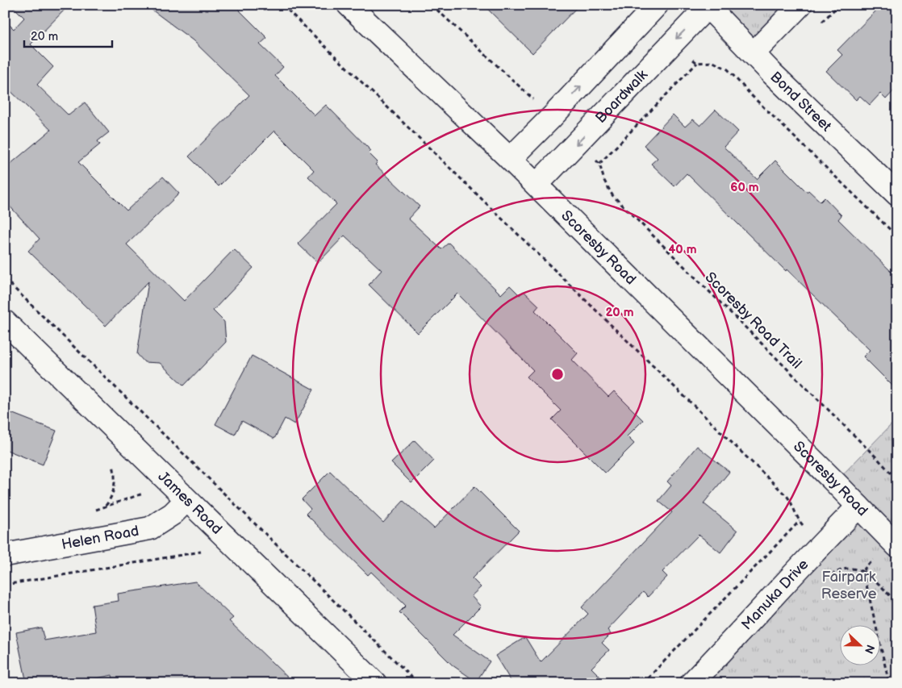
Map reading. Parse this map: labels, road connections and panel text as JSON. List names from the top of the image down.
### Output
{
  "streets": {
    "street": [
      "Boardwalk",
      "Bond Street",
      "Scoresby Road",
      "James Road",
      "Helen Road",
      "Manuka Drive"
    ],
    "path": ["Scoresby Road Trail"]
  },
  "crossings": [
    ["Boardwalk", "Bond Street"],
    ["Boardwalk", "Scoresby Road"],
    ["Scoresby Road", "Manuka Drive"],
    ["James Road", "Helen Road"]
  ],
  "parks": ["Fairpark Reserve"],
  "scale_bar": "20 m",
  "north": "right",
  "rings": ["60 m", "40 m", "20 m"]
}
